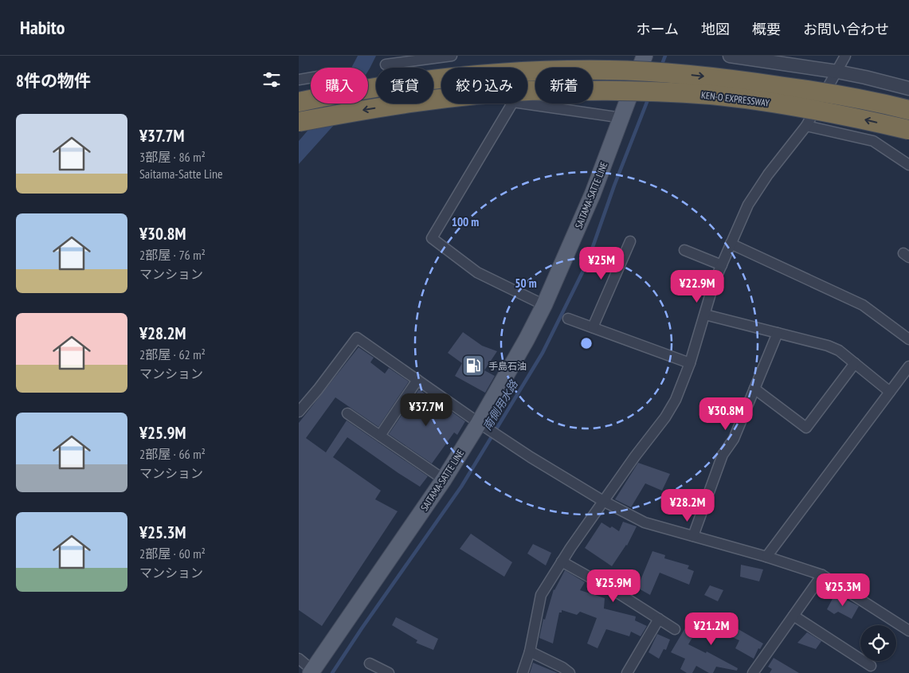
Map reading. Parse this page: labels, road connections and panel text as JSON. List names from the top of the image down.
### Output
{
  "streets": {
    "highway": ["KEN-O EXPRESSWAY"],
    "main road": ["SAITAMA-SATTE LINE"]
  },
  "water": ["南側用水路"],
  "places": {
    "fuel station": ["手島石油"]
  },
  "page": {
    "header": "Habito",
    "nav": [
      "ホーム",
      "地図",
      "概要",
      "お問い合わせ"
    ],
    "heading": "8件の物件",
    "chip": [
      "購入",
      "賃貸",
      "絞り込み",
      "新着"
    ],
    "list": [
      {
        "name": "¥37.7M",
        "note": "3部屋 · 86 m² · Saitama-Satte Line"
      },
      {
        "name": "¥30.8M",
        "note": "2部屋 · 76 m² · マンション"
      },
      {
        "name": "¥28.2M",
        "note": "2部屋 · 62 m² · マンション"
      },
      {
        "name": "¥25.9M",
        "note": "2部屋 · 66 m² · マンション"
      },
      {
        "name": "¥25.3M",
        "note": "2部屋 · 60 m² · マンション"
      }
    ],
    "price": [
      "¥25M",
      "¥22.9M",
      "¥37.7M",
      "¥30.8M",
      "¥28.2M",
      "¥25.9M",
      "¥25.3M",
      "¥21.2M"
    ]
  },
  "rings": ["100 m", "50 m"]
}
